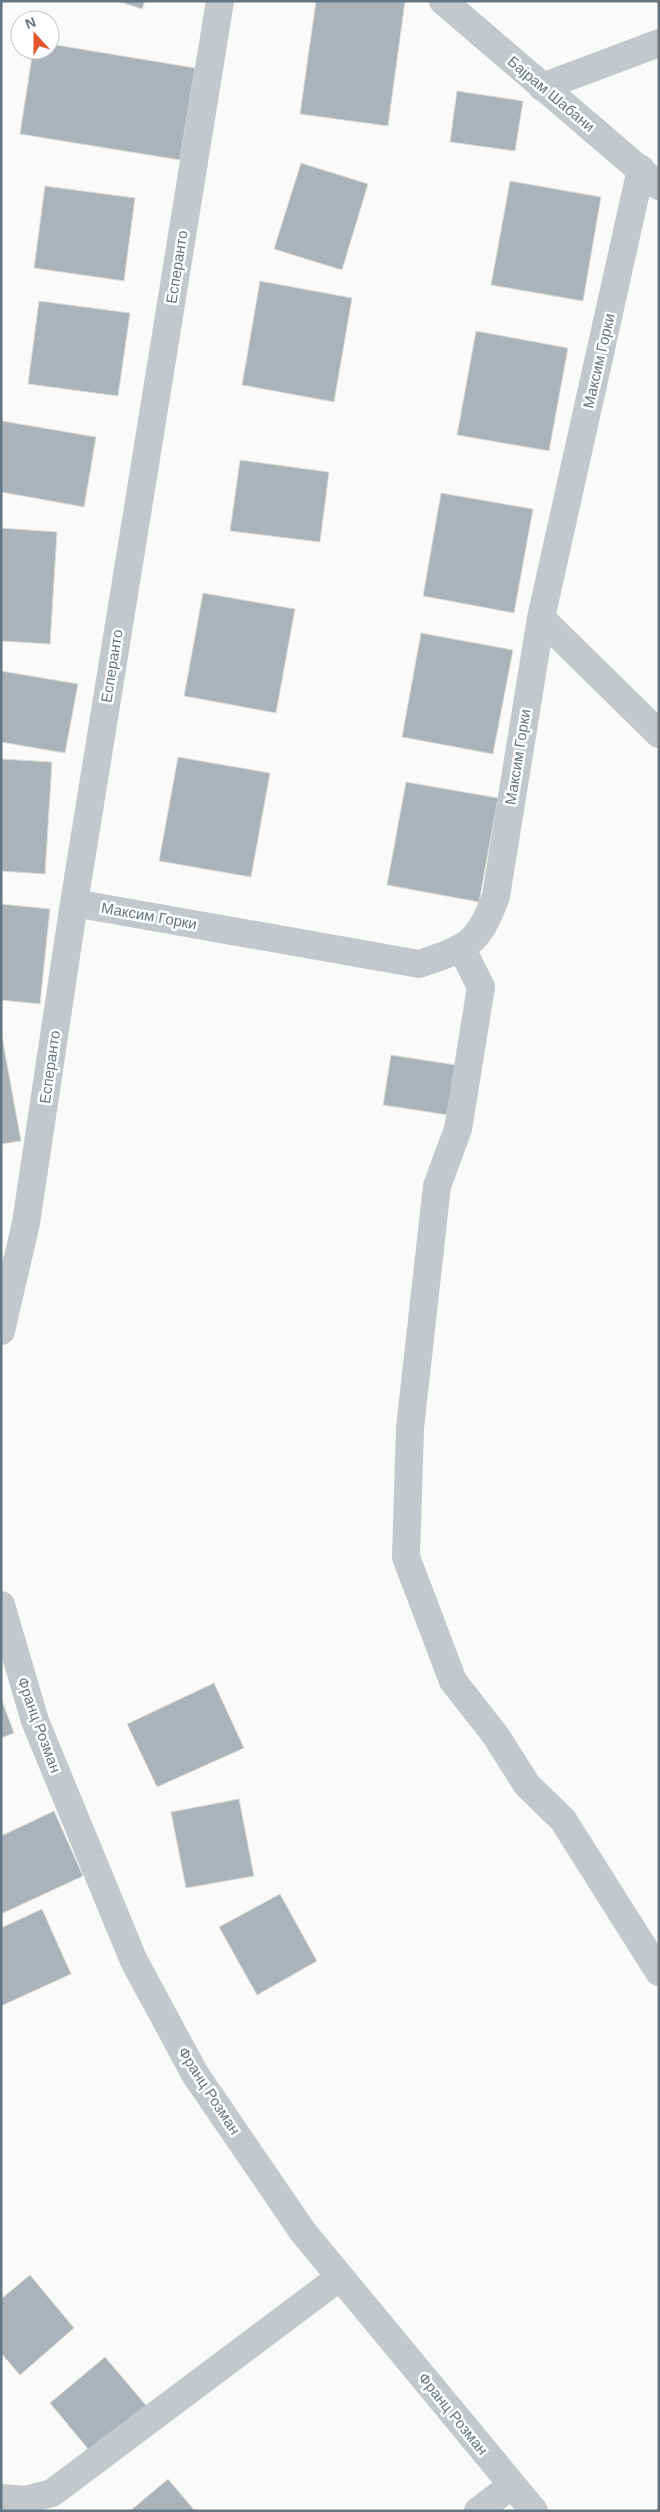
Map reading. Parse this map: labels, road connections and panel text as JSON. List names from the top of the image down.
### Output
{
  "streets": {
    "street": [
      "Бајрам Шабани",
      "Есперанто",
      "Максим Горки",
      "Франц Розман"
    ]
  },
  "crossings": [
    ["Бајрам Шабани", "Максим Горки"],
    ["Есперанто", "Максим Горки"]
  ],
  "north": "top"
}
